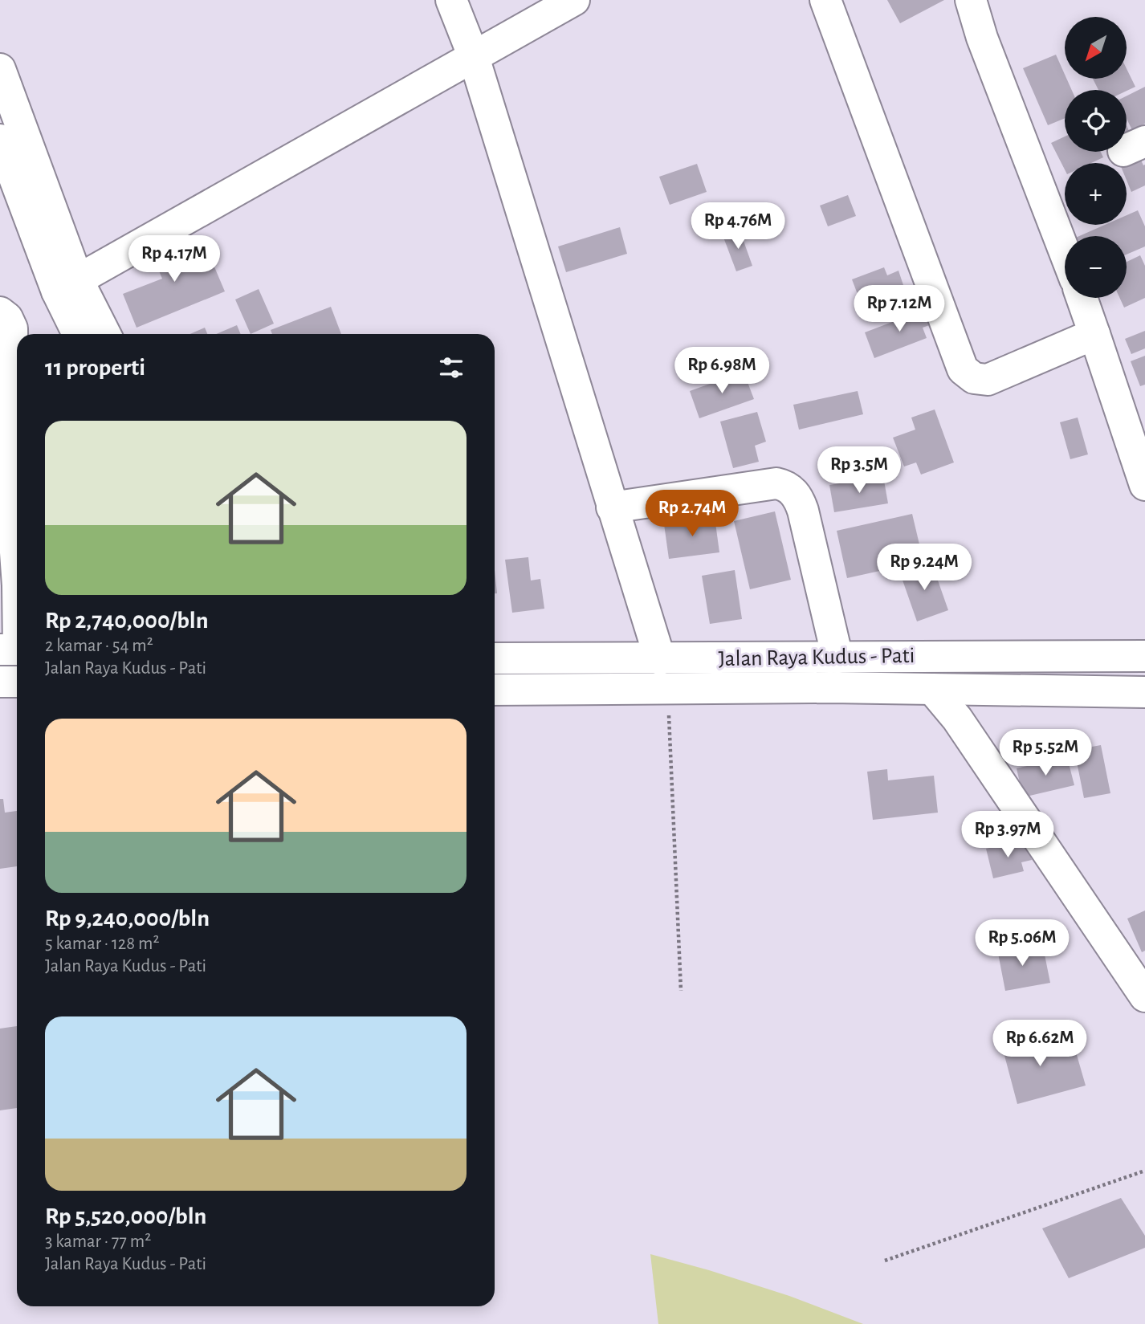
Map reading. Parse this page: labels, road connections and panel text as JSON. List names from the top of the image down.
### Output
{
  "streets": {
    "street": ["Jalan Raya Kudus - Pati"]
  },
  "north": "bottom left",
  "page": {
    "map_buttons": ["+", "−"],
    "price": [
      "Rp 4.76M",
      "Rp 4.17M",
      "Rp 7.12M",
      "Rp 6.98M",
      "Rp 3.5M",
      "Rp 2.74M",
      "Rp 9.24M",
      "Rp 5.52M",
      "Rp 3.97M",
      "Rp 5.06M",
      "Rp 6.62M"
    ],
    "heading": "11 properti",
    "list": [
      {
        "name": "Rp 2,740,000/bln",
        "note": "2 kamar · 54 m² · Jalan Raya Kudus - Pati"
      },
      {
        "name": "Rp 9,240,000/bln",
        "note": "5 kamar · 128 m² · Jalan Raya Kudus - Pati"
      },
      {
        "name": "Rp 5,520,000/bln",
        "note": "3 kamar · 77 m² · Jalan Raya Kudus - Pati"
      }
    ]
  }
}
